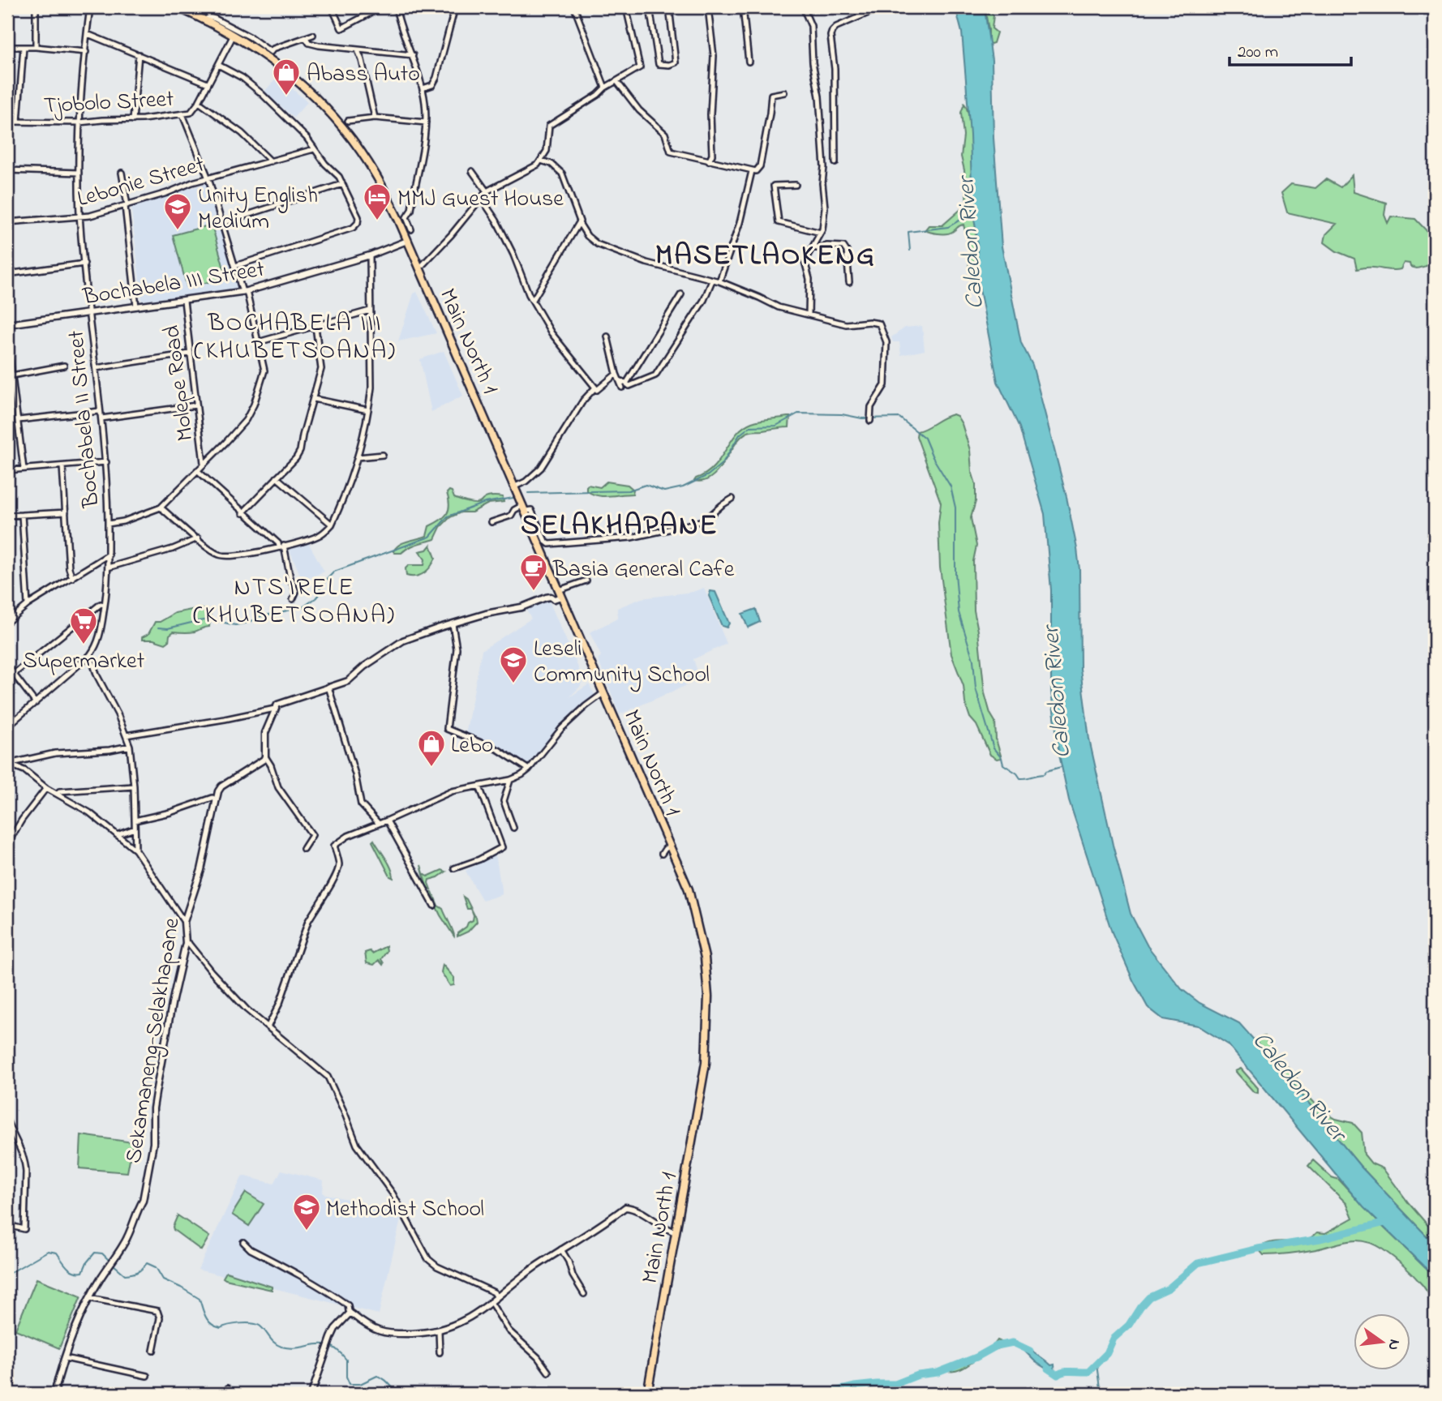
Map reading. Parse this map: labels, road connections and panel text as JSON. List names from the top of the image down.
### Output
{
  "streets": {
    "main road": ["Main North 1"],
    "street": [
      "Tjobolo Street",
      "Lebonie Street",
      "Bochabela III Street",
      "Molepe Road",
      "Bochabela II Street",
      "Sekamaneng-Selakhapane"
    ]
  },
  "crossings": [
    ["Tjobolo Street", "Main North 1"],
    ["Tjobolo Street", "Bochabela II Street"],
    ["Lebonie Street", "Bochabela II Street"],
    ["Bochabela III Street", "Main North 1"],
    ["Bochabela III Street", "Molepe Road"],
    ["Bochabela III Street", "Bochabela II Street"]
  ],
  "districts": [
    "MASETLAOKENG",
    "BOCHABELA III (KHUBETSOANA)",
    "SELAKHAPANE",
    "NTS'IRELE (KHUBETSOANA)"
  ],
  "water": ["Caledon River"],
  "places": {
    "shop": ["Abass Auto", "Lebo"],
    "hotel": ["MMJ Guest House"],
    "school or university": ["Unity English Medium", "Leseli Community School", "Methodist School"],
    "cafe": ["Basia General Cafe"],
    "supermarket": ["Supermarket"]
  },
  "scale_bar": "200 m",
  "north": "right"
}
